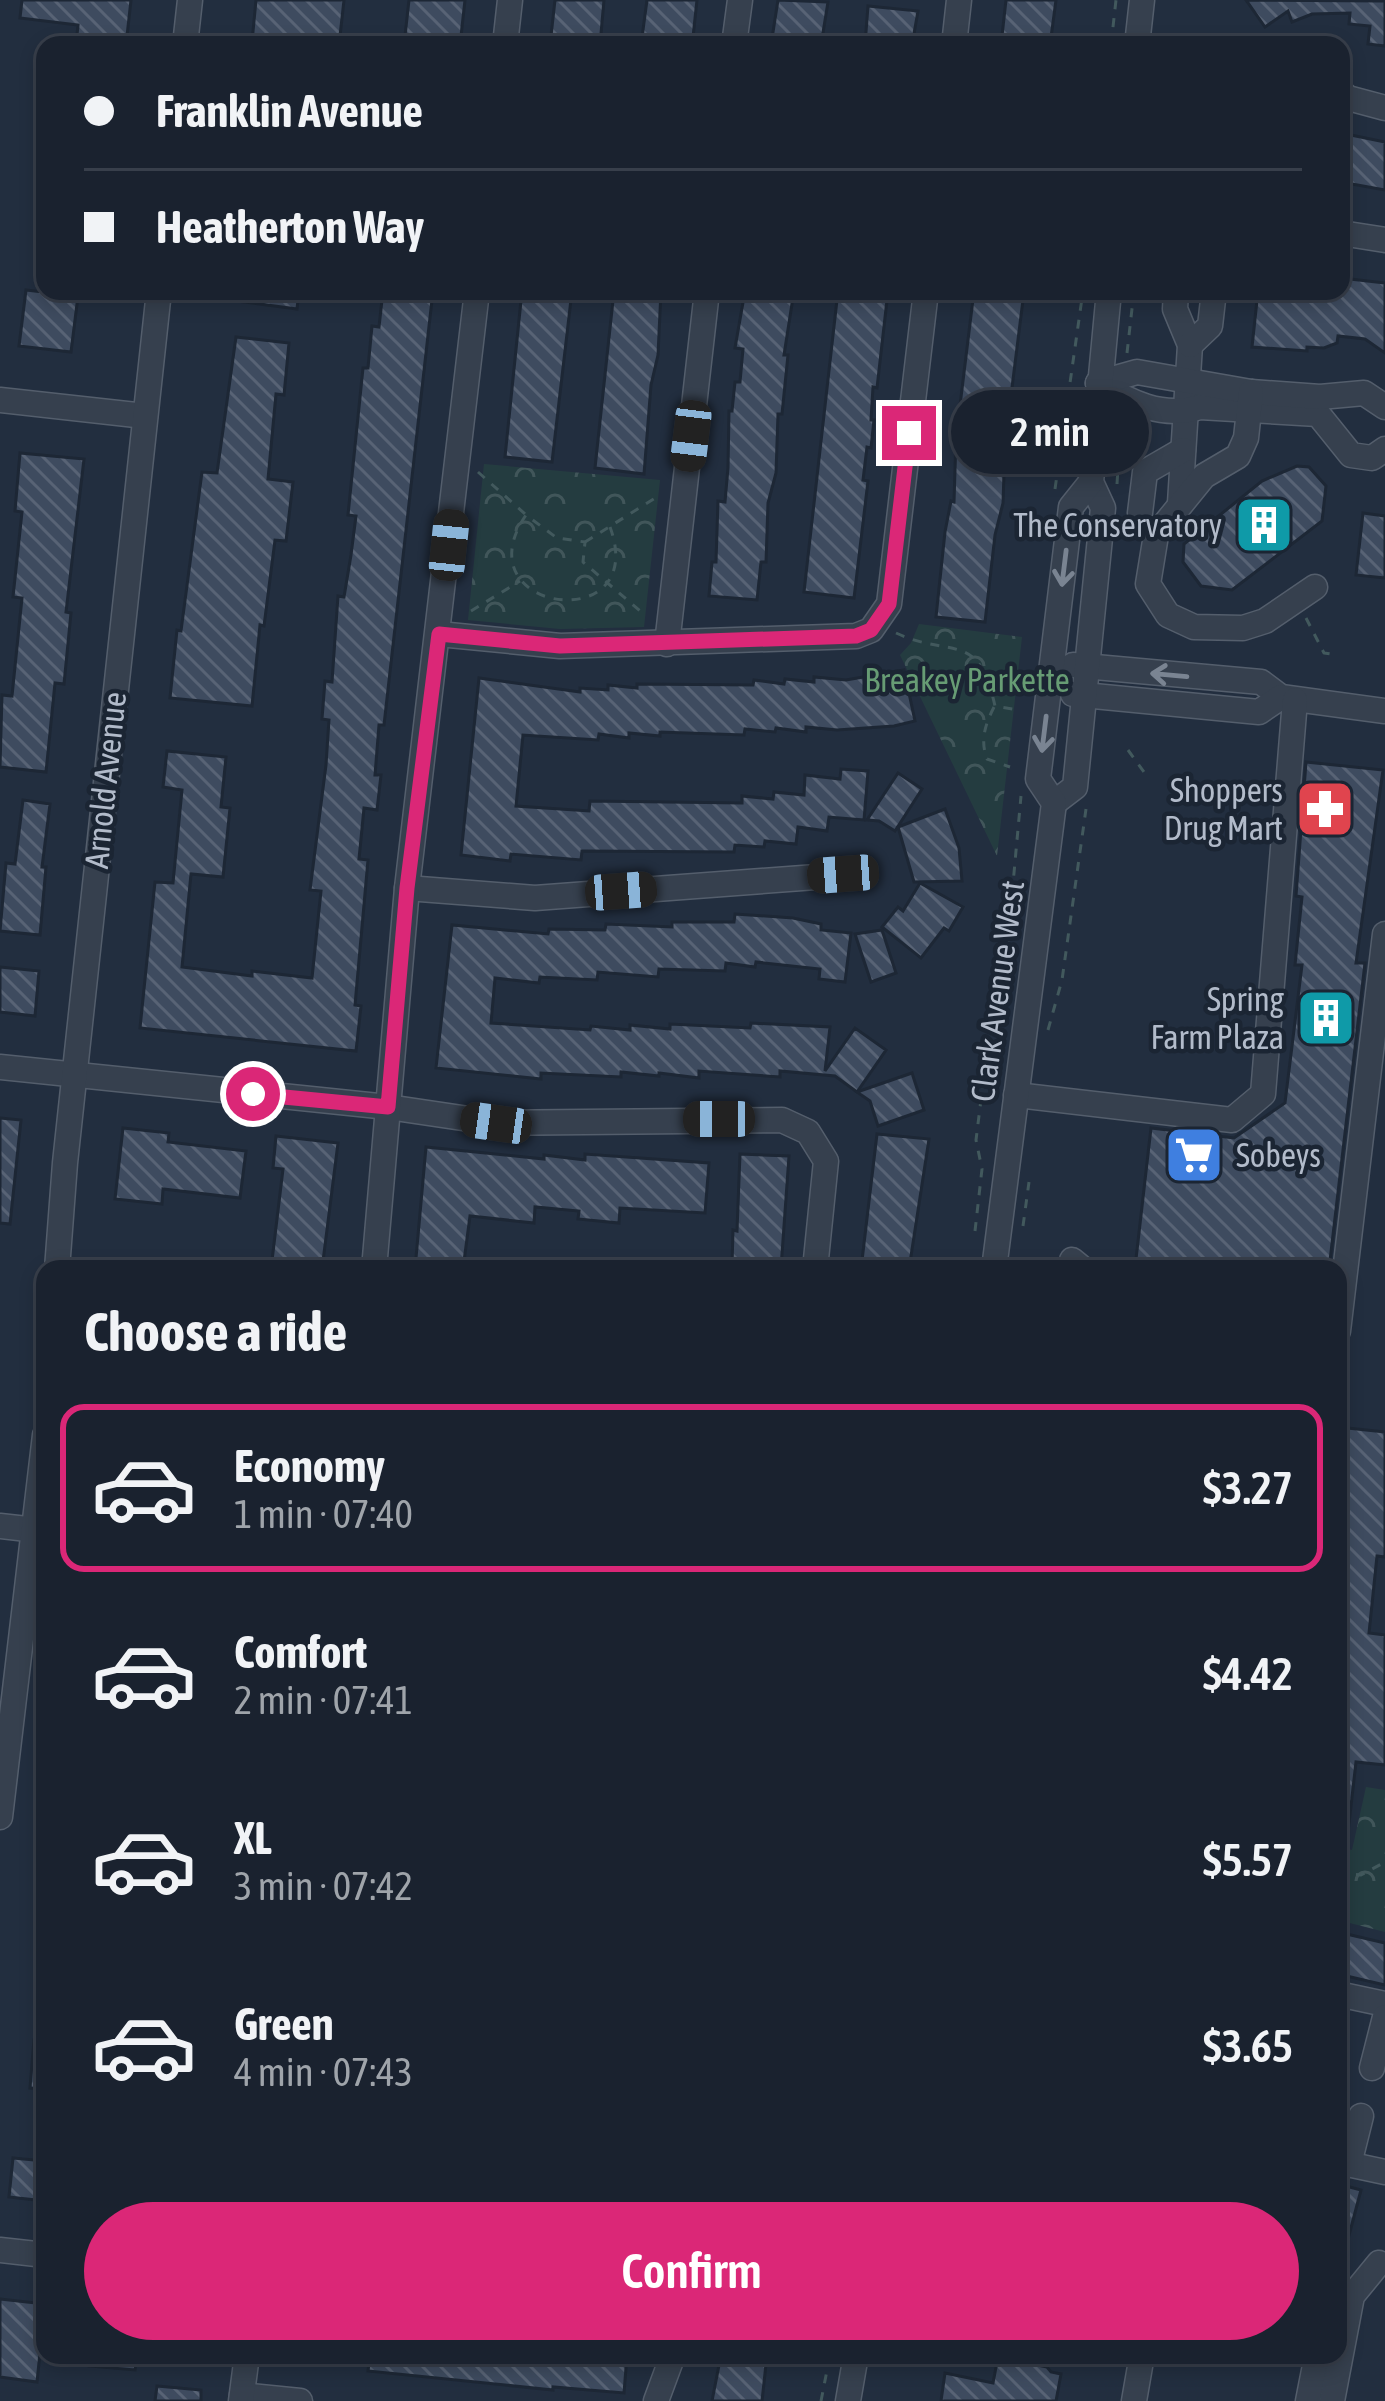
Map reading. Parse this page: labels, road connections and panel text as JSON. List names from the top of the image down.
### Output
{
  "streets": {
    "street": ["Arnold Avenue", "Clark Avenue West"]
  },
  "parks": ["Breakey Parkette"],
  "places": {
    "building": ["The Conservatory", "Spring Farm Plaza"],
    "pharmacy": ["Shoppers Drug Mart"],
    "supermarket": ["Sobeys"]
  },
  "page": {
    "banner": ["Franklin Avenue", "Heatherton Way"],
    "bubble": "2 min",
    "heading": "Choose a ride",
    "list": [
      {
        "name": "Economy",
        "note": "1 min · 07:40",
        "value": "$3.27"
      },
      {
        "name": "Comfort",
        "note": "2 min · 07:41",
        "value": "$4.42"
      },
      {
        "name": "XL",
        "note": "3 min · 07:42",
        "value": "$5.57"
      },
      {
        "name": "Green",
        "note": "4 min · 07:43",
        "value": "$3.65"
      }
    ],
    "buttons": "Confirm"
  }
}
